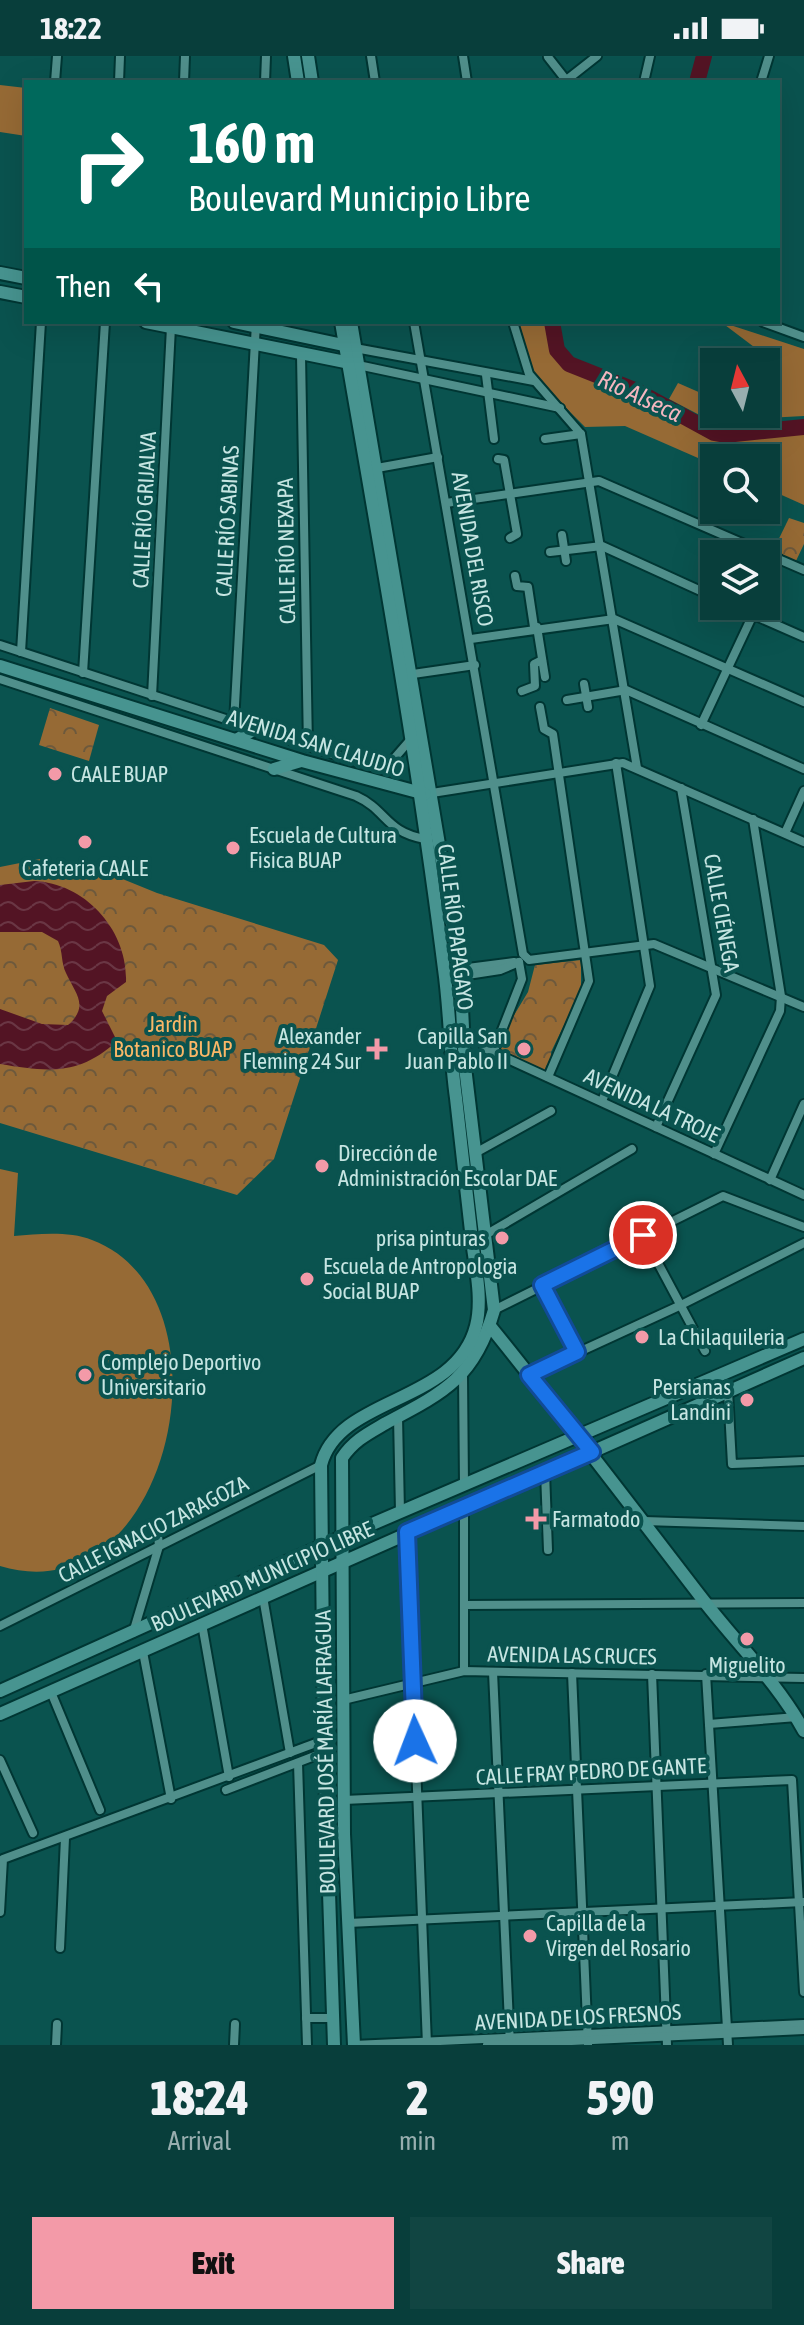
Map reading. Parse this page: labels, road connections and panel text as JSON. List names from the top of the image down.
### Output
{
  "streets": {
    "main road": [
      "AVENIDA SAN CLAUDIO",
      "CALLE RÍO PAPAGAYO",
      "BOULEVARD MUNICIPIO LIBRE",
      "BOULEVARD JOSÉ MARÍA LAFRAGUA"
    ],
    "street": [
      "CALLE RÍO GRIJALVA",
      "CALLE RÍO SABINAS",
      "AVENIDA DEL RISCO",
      "CALLE RÍO NEXAPA",
      "CALLE CIÉNEGA",
      "AVENIDA LA TROJE",
      "CALLE IGNACIO ZARAGOZA",
      "AVENIDA LAS CRUCES",
      "CALLE FRAY PEDRO DE GANTE",
      "AVENIDA DE LOS FRESNOS"
    ]
  },
  "crossings": [
    ["CALLE RÍO GRIJALVA", "AVENIDA SAN CLAUDIO"],
    ["CALLE RÍO SABINAS", "AVENIDA SAN CLAUDIO"],
    ["AVENIDA DEL RISCO", "AVENIDA SAN CLAUDIO"],
    ["CALLE RÍO NEXAPA", "AVENIDA SAN CLAUDIO"],
    ["AVENIDA SAN CLAUDIO", "CALLE CIÉNEGA"],
    ["AVENIDA SAN CLAUDIO", "CALLE RÍO PAPAGAYO"],
    ["CALLE CIÉNEGA", "AVENIDA LA TROJE"],
    ["CALLE RÍO PAPAGAYO", "AVENIDA LA TROJE"],
    ["CALLE RÍO PAPAGAYO", "CALLE IGNACIO ZARAGOZA"],
    ["CALLE RÍO PAPAGAYO", "BOULEVARD JOSÉ MARÍA LAFRAGUA"],
    ["CALLE IGNACIO ZARAGOZA", "BOULEVARD JOSÉ MARÍA LAFRAGUA"],
    ["BOULEVARD MUNICIPIO LIBRE", "BOULEVARD JOSÉ MARÍA LAFRAGUA"],
    ["AVENIDA LAS CRUCES", "BOULEVARD JOSÉ MARÍA LAFRAGUA"],
    ["BOULEVARD JOSÉ MARÍA LAFRAGUA", "CALLE FRAY PEDRO DE GANTE"],
    ["BOULEVARD JOSÉ MARÍA LAFRAGUA", "AVENIDA DE LOS FRESNOS"]
  ],
  "water": ["Rio Alseca"],
  "parks": ["Jardin Botanico BUAP"],
  "places": {
    "other": [
      "CAALE BUAP",
      "Cafeteria CAALE",
      "Escuela de Cultura Fisica BUAP",
      "Capilla San Juan Pablo II",
      "Dirección de Administración Escolar DAE",
      "prisa pinturas",
      "Escuela de Antropologia Social BUAP",
      "La Chilaquileria",
      "Complejo Deportivo Universitario",
      "Persianas Landini",
      "Miguelito",
      "Capilla de la Virgen del Rosario"
    ],
    "health": ["Alexander Fleming 24 Sur", "Farmatodo"]
  },
  "north": "top",
  "page": {
    "status": "18:22",
    "turn": ["160 m", "Boulevard Municipio Libre"],
    "then": "Then",
    "eta": [
      "18:24",
      "Arrival",
      "2",
      "min",
      "590",
      "m"
    ],
    "buttons": ["Exit", "Share"]
  }
}
